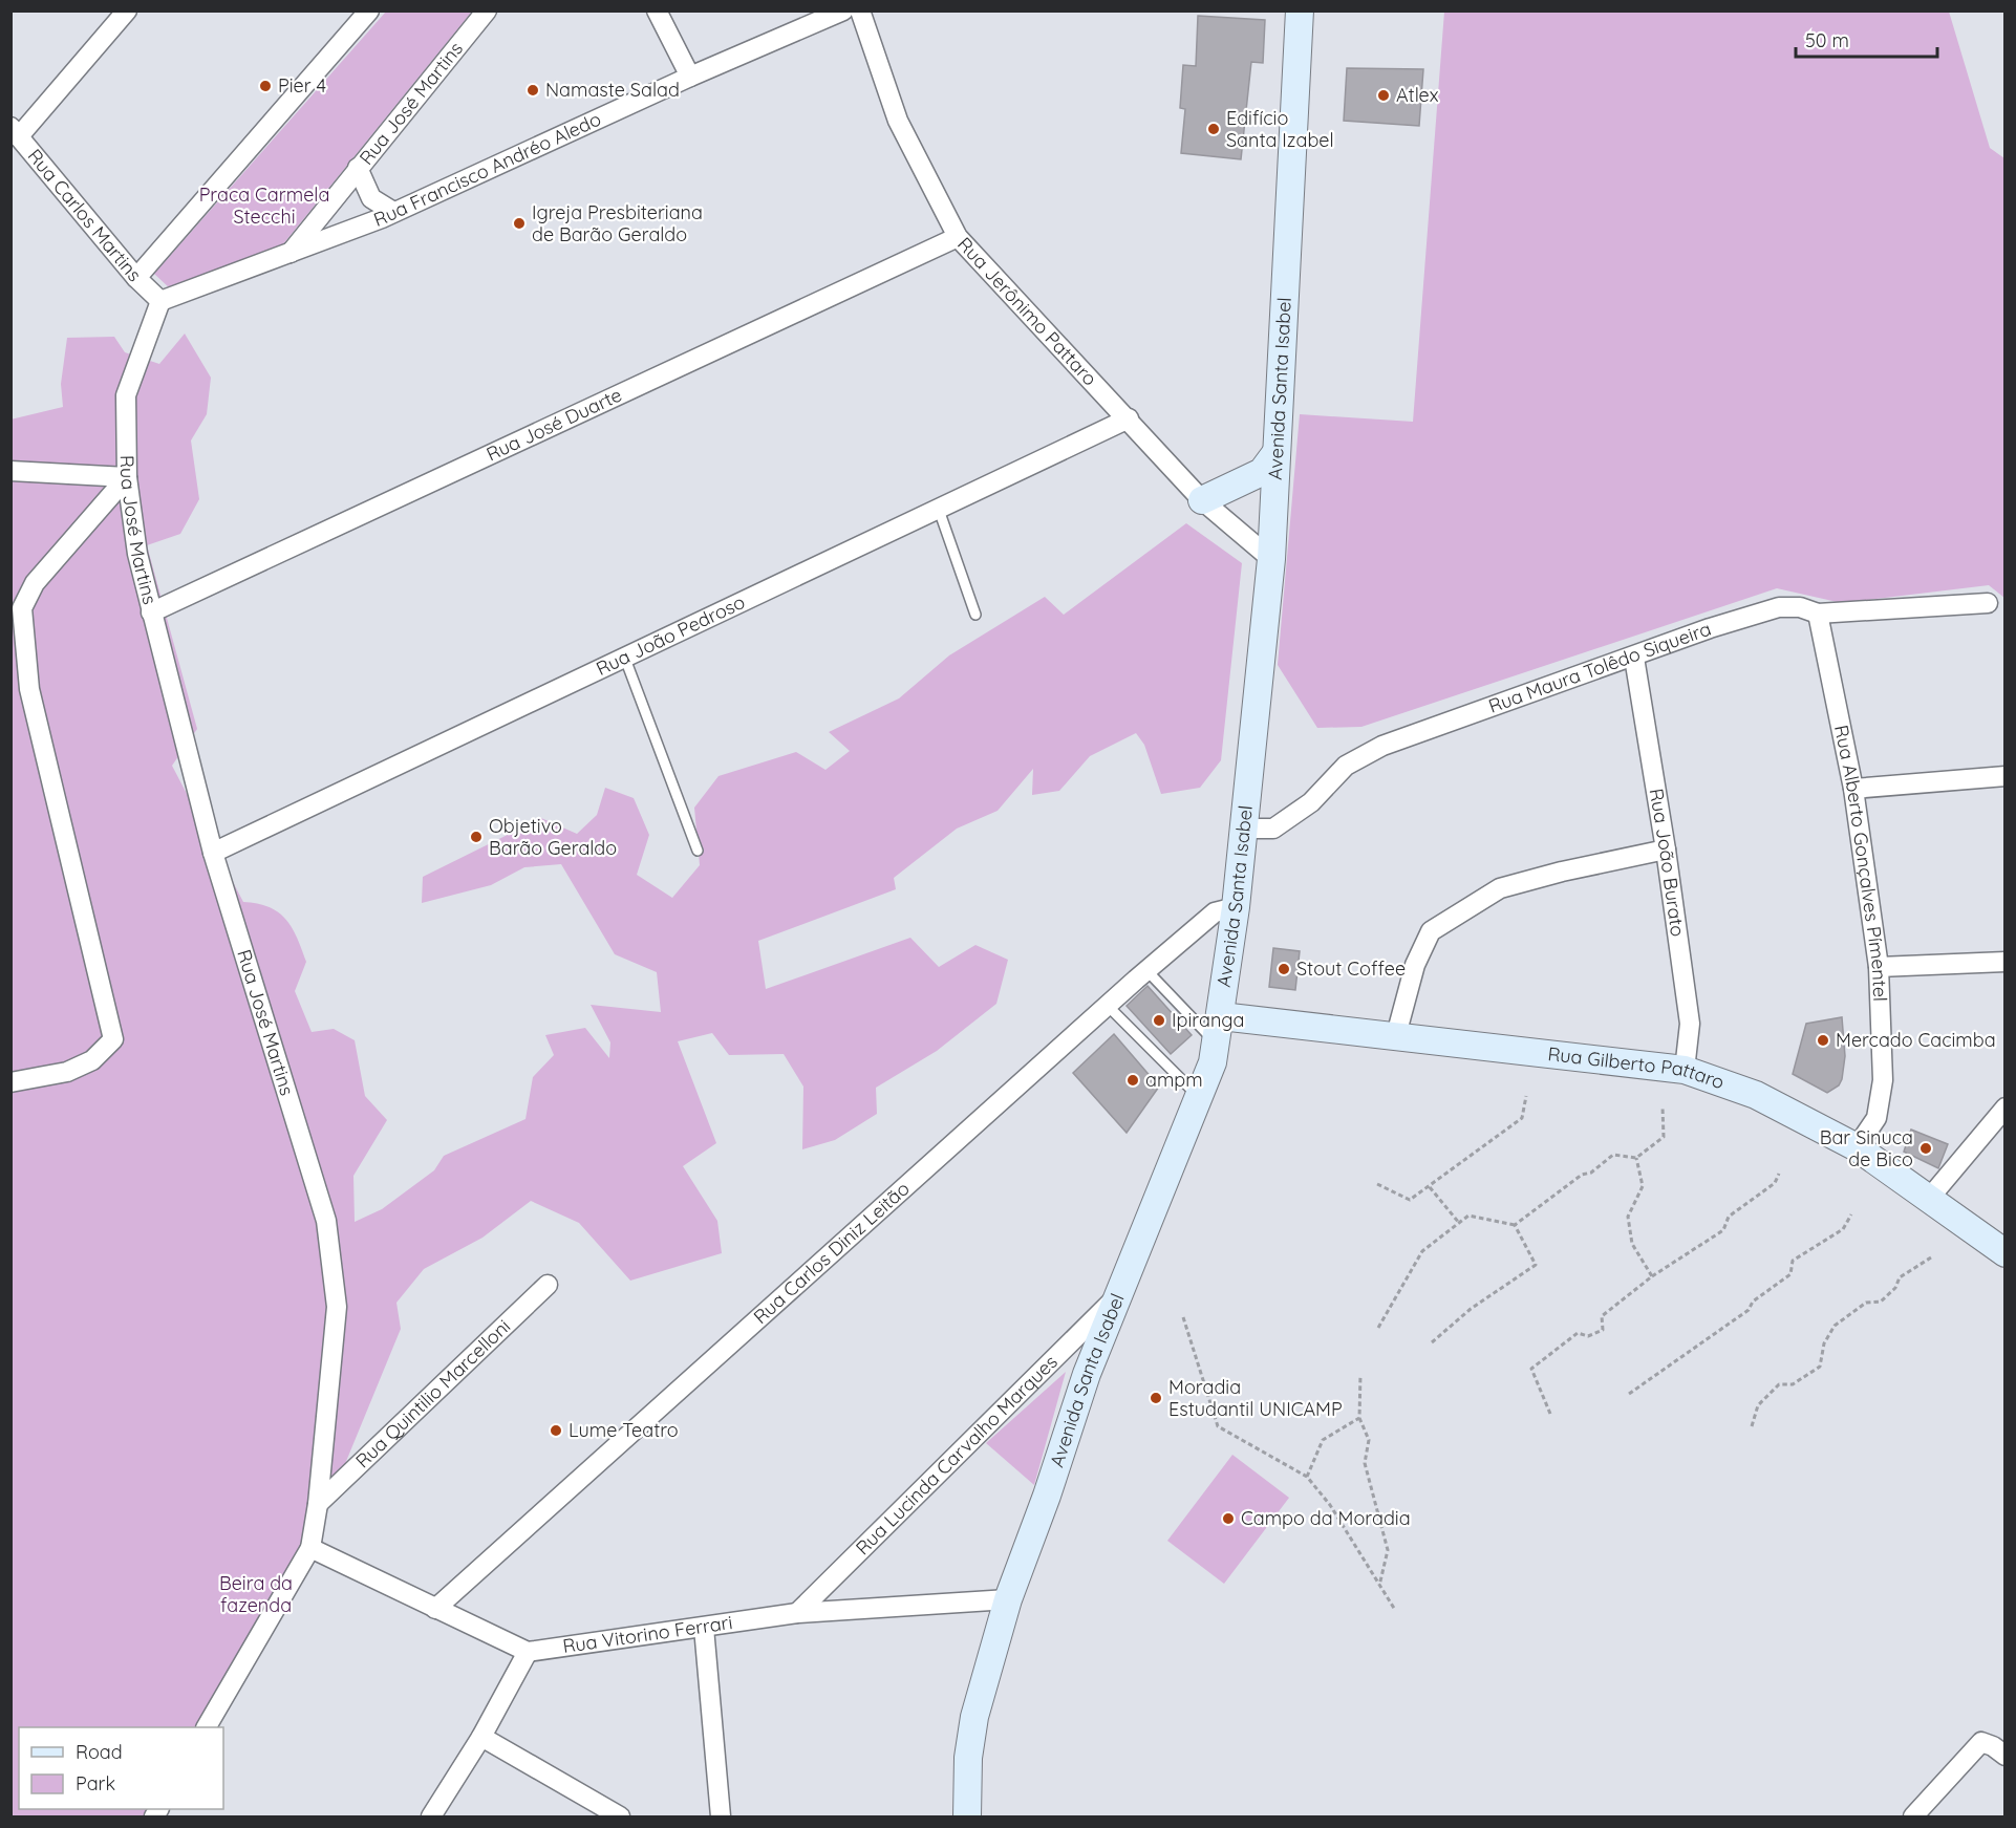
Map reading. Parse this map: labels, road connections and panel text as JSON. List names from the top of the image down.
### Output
{
  "streets": {
    "main road": ["Avenida Santa Isabel", "Rua Gilberto Pattaro"],
    "street": [
      "Rua José Martins",
      "Rua Francisco Andréo Aledo",
      "Rua Carlos Martins",
      "Rua Jerônimo Pattaro",
      "Rua José Duarte",
      "Rua João Pedroso",
      "Rua Maura Tolêdo Siqueira",
      "Rua João Burato",
      "Rua Alberto Gonçalves Pímentel",
      "Rua Carlos Diniz Leitão",
      "Rua Quintilio Marcelloni",
      "Rua Lucinda Carvalho Marques",
      "Rua Vitorino Ferrari"
    ]
  },
  "crossings": [
    ["Rua José Martins", "Rua Francisco Andréo Aledo"],
    ["Rua José Martins", "Rua Carlos Martins"],
    ["Rua José Martins", "Rua José Duarte"],
    ["Rua José Martins", "Rua João Pedroso"],
    ["Rua José Martins", "Rua Quintilio Marcelloni"],
    ["Rua Francisco Andréo Aledo", "Rua Carlos Martins"],
    ["Rua Jerônimo Pattaro", "Avenida Santa Isabel"],
    ["Rua Jerônimo Pattaro", "Rua José Duarte"],
    ["Rua Jerônimo Pattaro", "Rua João Pedroso"],
    ["Avenida Santa Isabel", "Rua Maura Tolêdo Siqueira"],
    ["Avenida Santa Isabel", "Rua Gilberto Pattaro"],
    ["Avenida Santa Isabel", "Rua Carlos Diniz Leitão"],
    ["Avenida Santa Isabel", "Rua Lucinda Carvalho Marques"],
    ["Avenida Santa Isabel", "Rua Vitorino Ferrari"],
    ["Rua Maura Tolêdo Siqueira", "Rua João Burato"],
    ["Rua Maura Tolêdo Siqueira", "Rua Alberto Gonçalves Pímentel"],
    ["Rua João Burato", "Rua Gilberto Pattaro"],
    ["Rua Alberto Gonçalves Pímentel", "Rua Gilberto Pattaro"],
    ["Rua Lucinda Carvalho Marques", "Rua Vitorino Ferrari"]
  ],
  "parks": ["Praca Carmela Stecchi", "Beira da fazenda"],
  "places": [
    "Pier 4",
    "Namaste Salad",
    "Atlex",
    "Edifício Santa Izabel",
    "Igreja Presbiteriana de Barão Geraldo",
    "Objetivo Barão Geraldo",
    "Stout Coffee",
    "Ipiranga",
    "Mercado Cacimba",
    "ampm",
    "Bar Sinuca de Bico",
    "Moradia Estudantil UNICAMP",
    "Lume Teatro",
    "Campo da Moradia"
  ],
  "legend": ["Road", "Park"],
  "scale_bar": "50 m"
}
